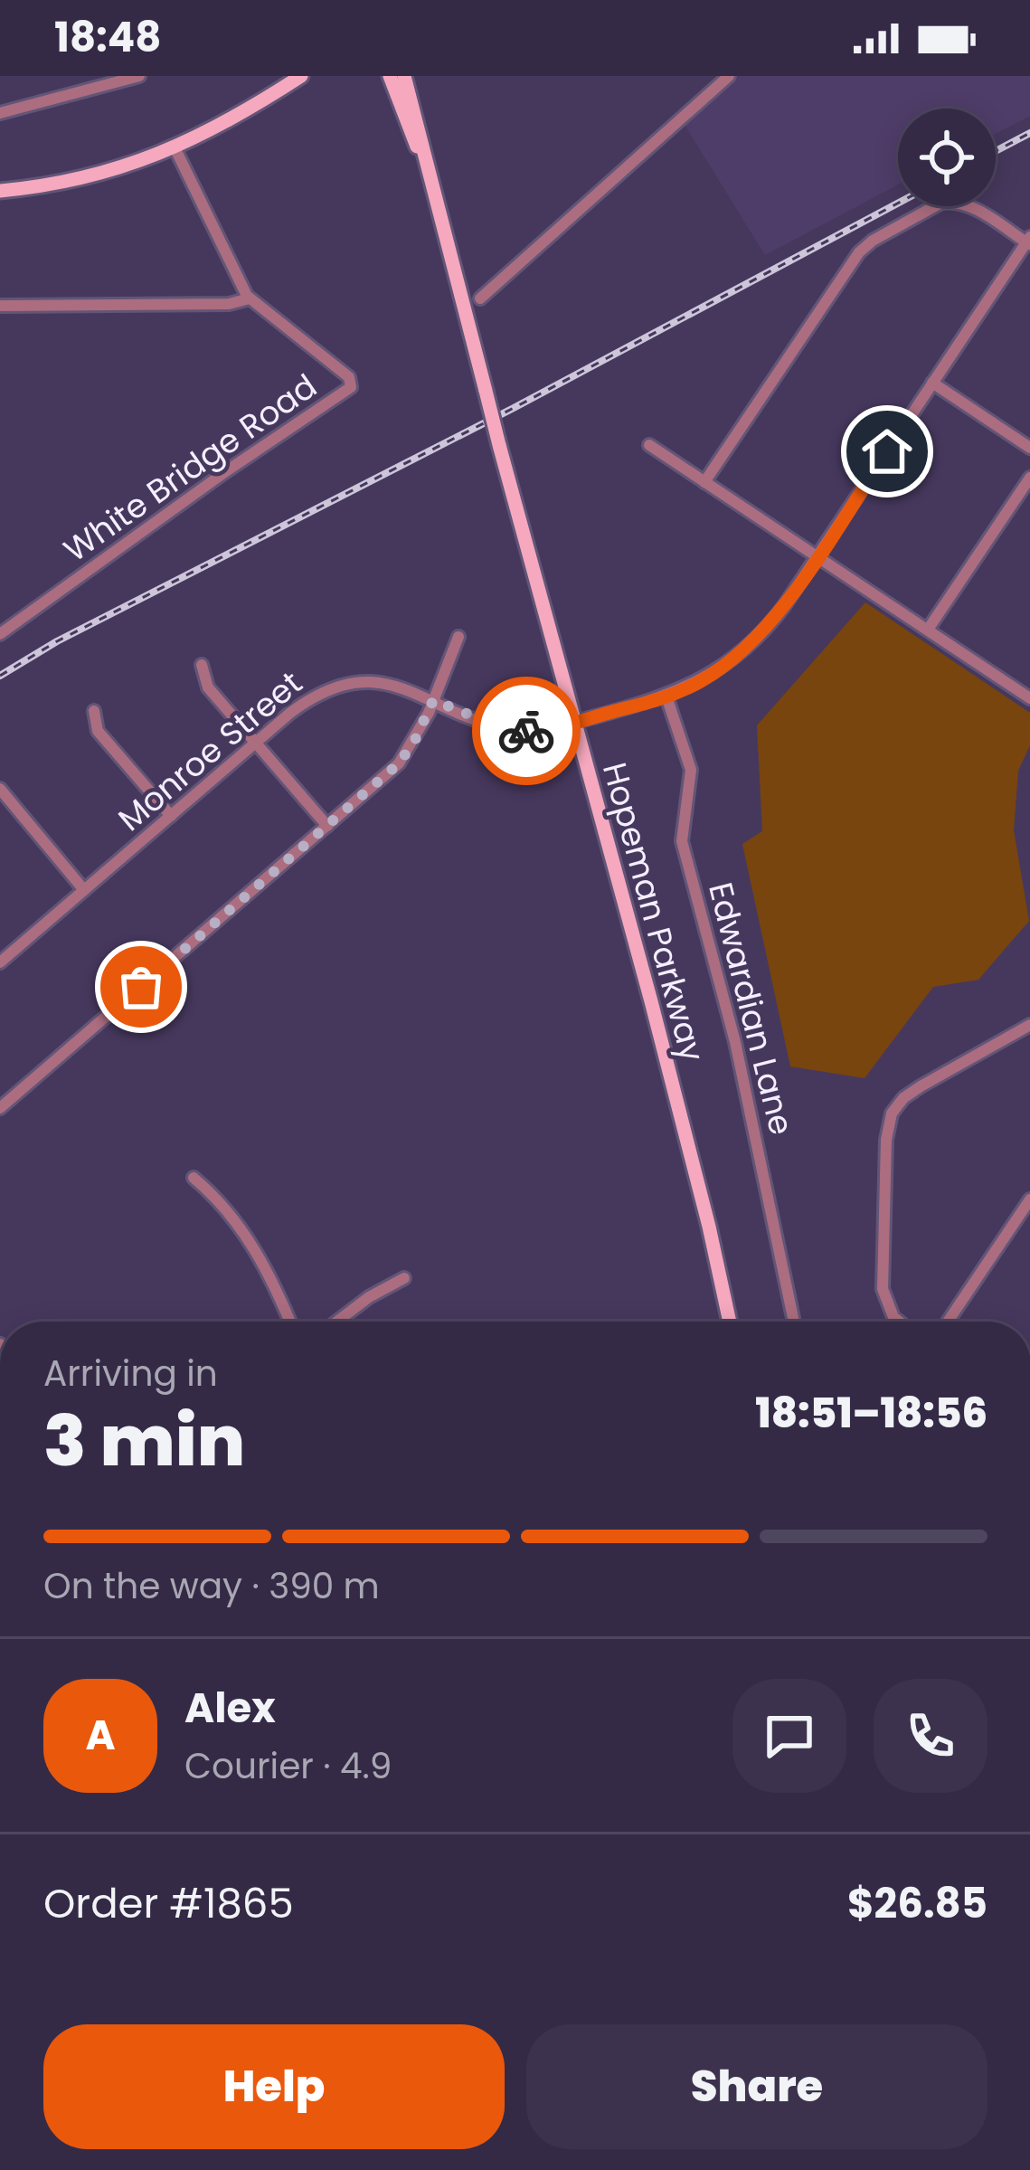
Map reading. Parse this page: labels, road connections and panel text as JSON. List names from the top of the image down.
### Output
{
  "streets": {
    "main road": ["Hopeman Parkway"],
    "street": ["White Bridge Road", "Monroe Street", "Edwardian Lane"]
  },
  "crossings": [
    ["Monroe Street", "Hopeman Parkway"],
    ["Monroe Street", "Edwardian Lane"]
  ],
  "page": {
    "status": "18:48",
    "heading": ["3 min", "Arriving in", "18:51–18:56"],
    "panel": [
      "Alex",
      "Courier · 4.9",
      "Order #1865",
      "$26.85"
    ],
    "bar": "On the way · 390 m",
    "round": "A",
    "buttons": ["Help", "Share"]
  }
}
